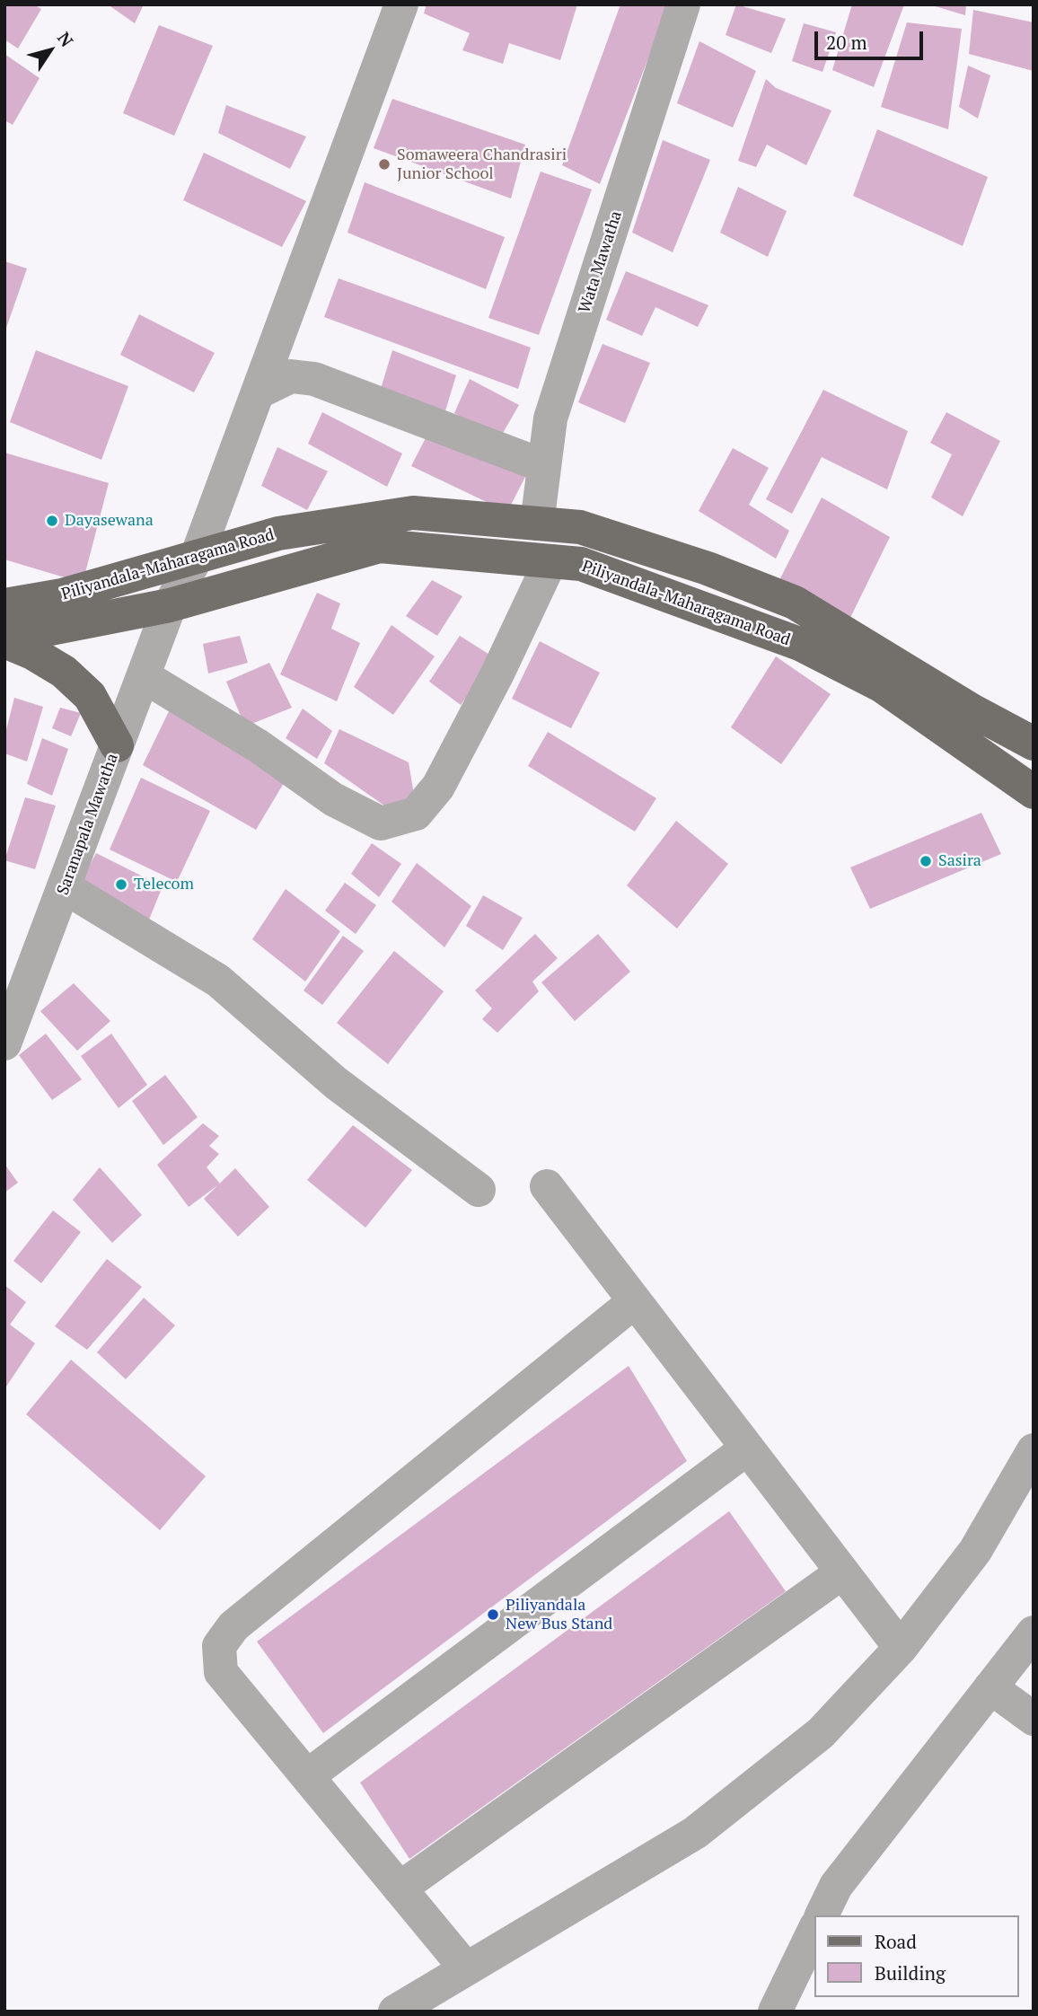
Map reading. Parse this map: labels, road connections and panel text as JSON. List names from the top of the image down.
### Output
{
  "streets": {
    "main road": ["Piliyandala-Maharagama Road"],
    "street": ["Wata Mawatha", "Saranapala Mawatha"]
  },
  "crossings": [
    ["Wata Mawatha", "Piliyandala-Maharagama Road"],
    ["Piliyandala-Maharagama Road", "Saranapala Mawatha"]
  ],
  "places": [
    "Somaweera Chandrasiri Junior School",
    "Dayasewana",
    "Sasira",
    "Telecom",
    "Piliyandala New Bus Stand"
  ],
  "legend": ["Road", "Building"],
  "scale_bar": "20 m",
  "north": "top right"
}
